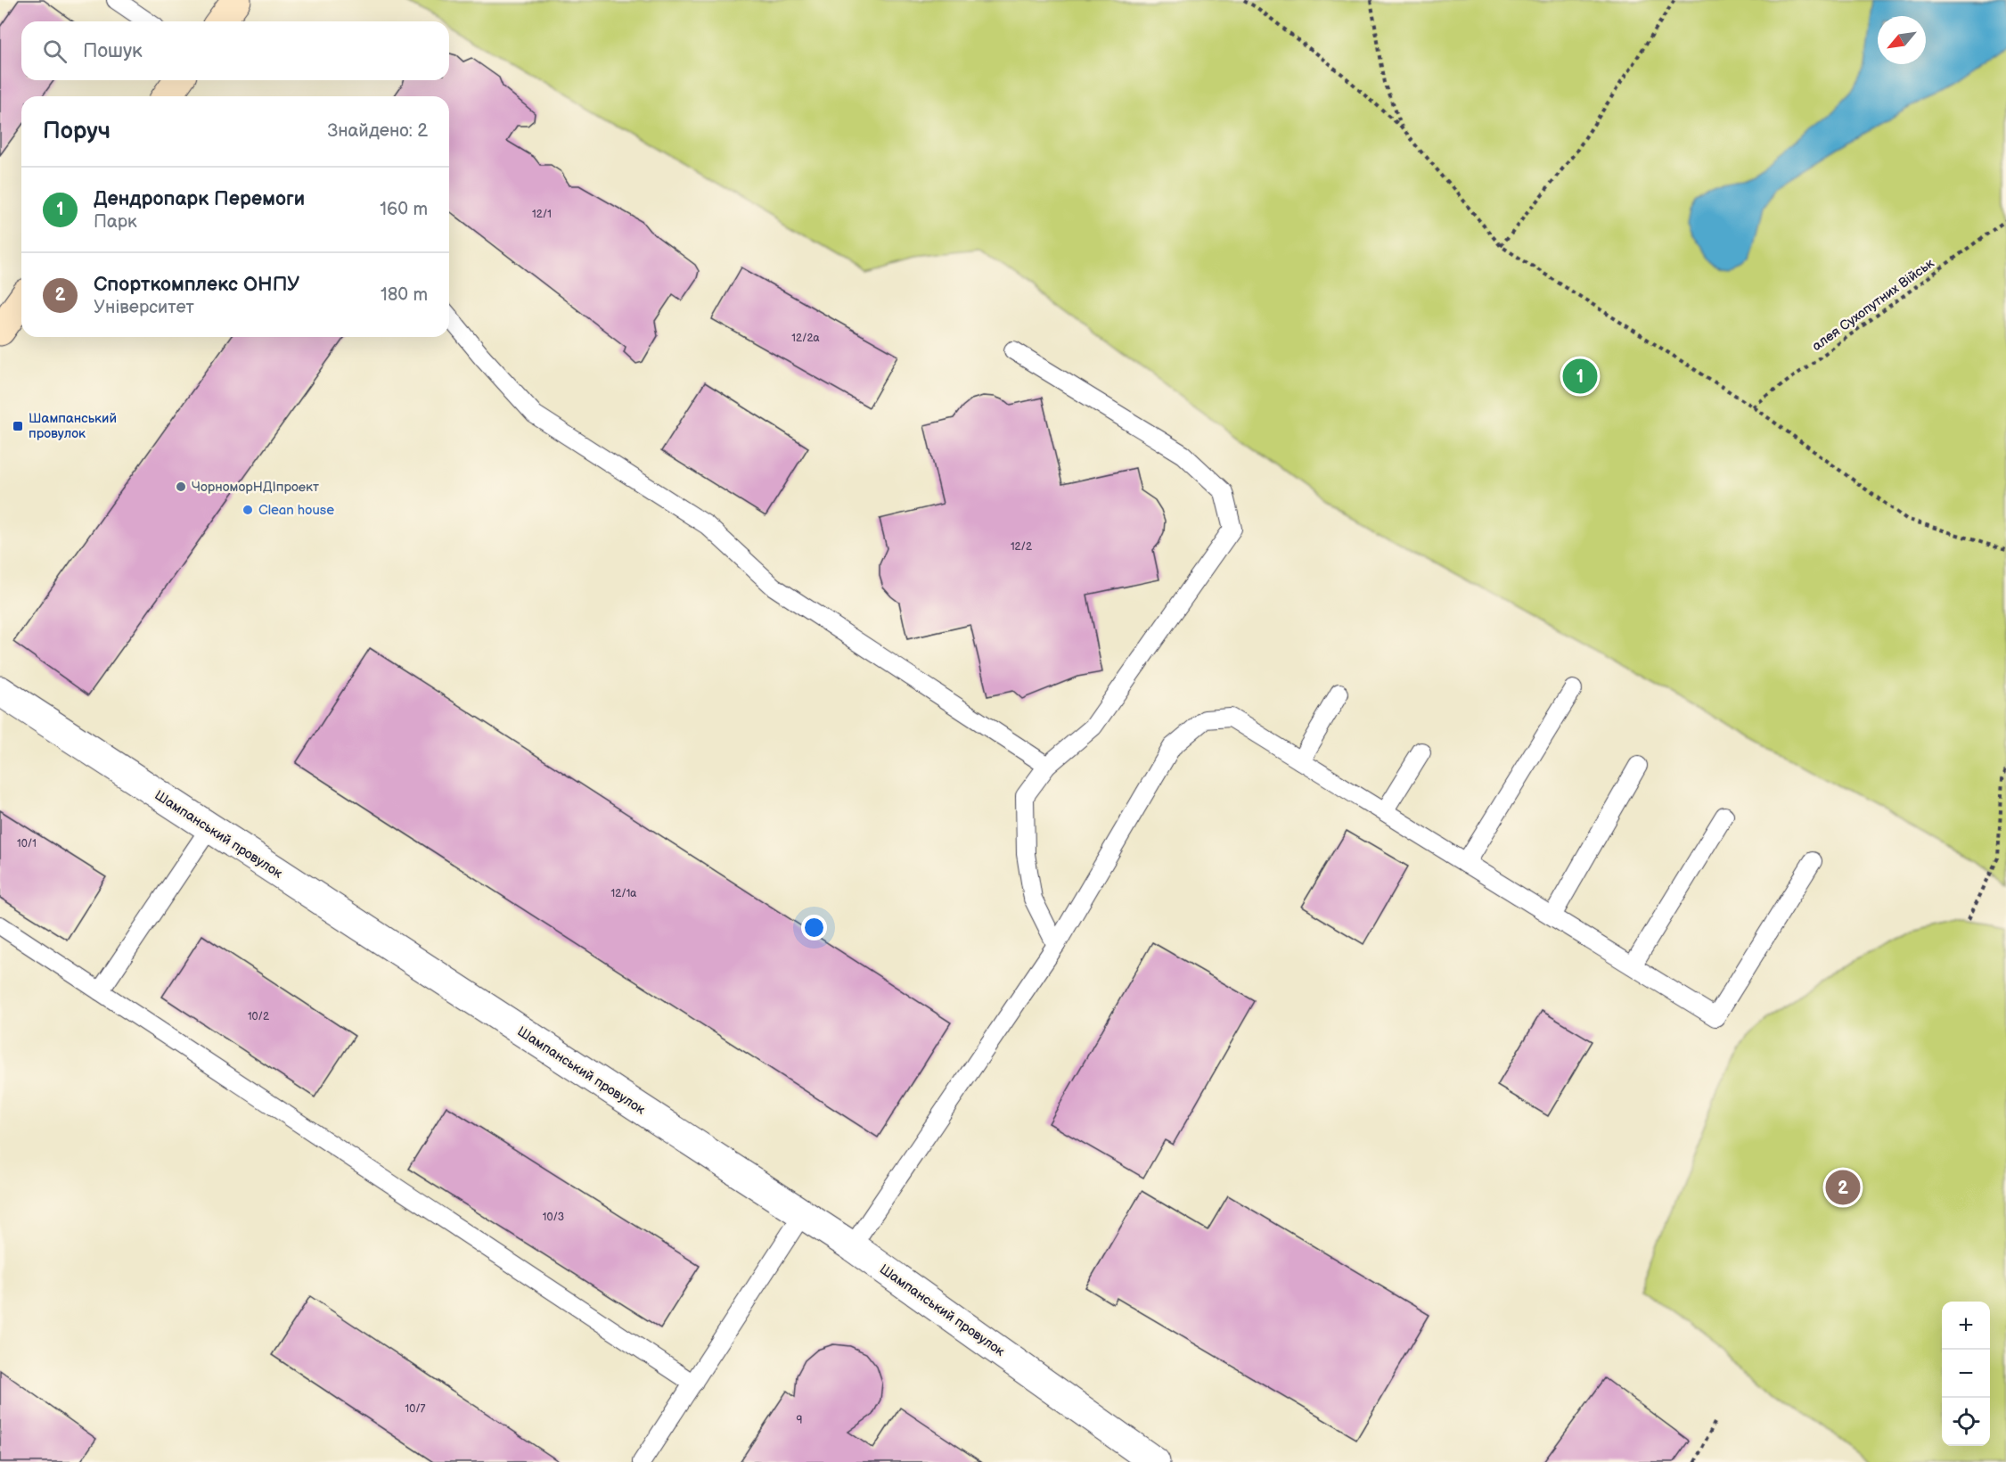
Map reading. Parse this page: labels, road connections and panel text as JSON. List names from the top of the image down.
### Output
{
  "streets": {
    "street": ["Шампанський провулок"],
    "path": ["алея Сухопутних Військ"]
  },
  "places": {
    "transit": ["Шампанський провулок"],
    "other": ["ЧорноморНДІпроект", "Clean house"]
  },
  "house_numbers": [
    "12/1",
    "12/2а",
    "12/2",
    "10/1",
    "12/1а",
    "10/2",
    "10/3",
    "10/7",
    "9"
  ],
  "north": "bottom left",
  "page": {
    "search": "Пошук",
    "heading": ["Поруч", "Знайдено: 2"],
    "list": [
      {
        "mark": "1",
        "name": "Дендропарк Перемоги",
        "note": "Парк",
        "value": "160 m"
      },
      {
        "mark": "2",
        "name": "Спорткомплекс ОНПУ",
        "note": "Університет",
        "value": "180 m"
      }
    ],
    "pins": ["1", "2"],
    "map_buttons": ["+", "−"]
  }
}
